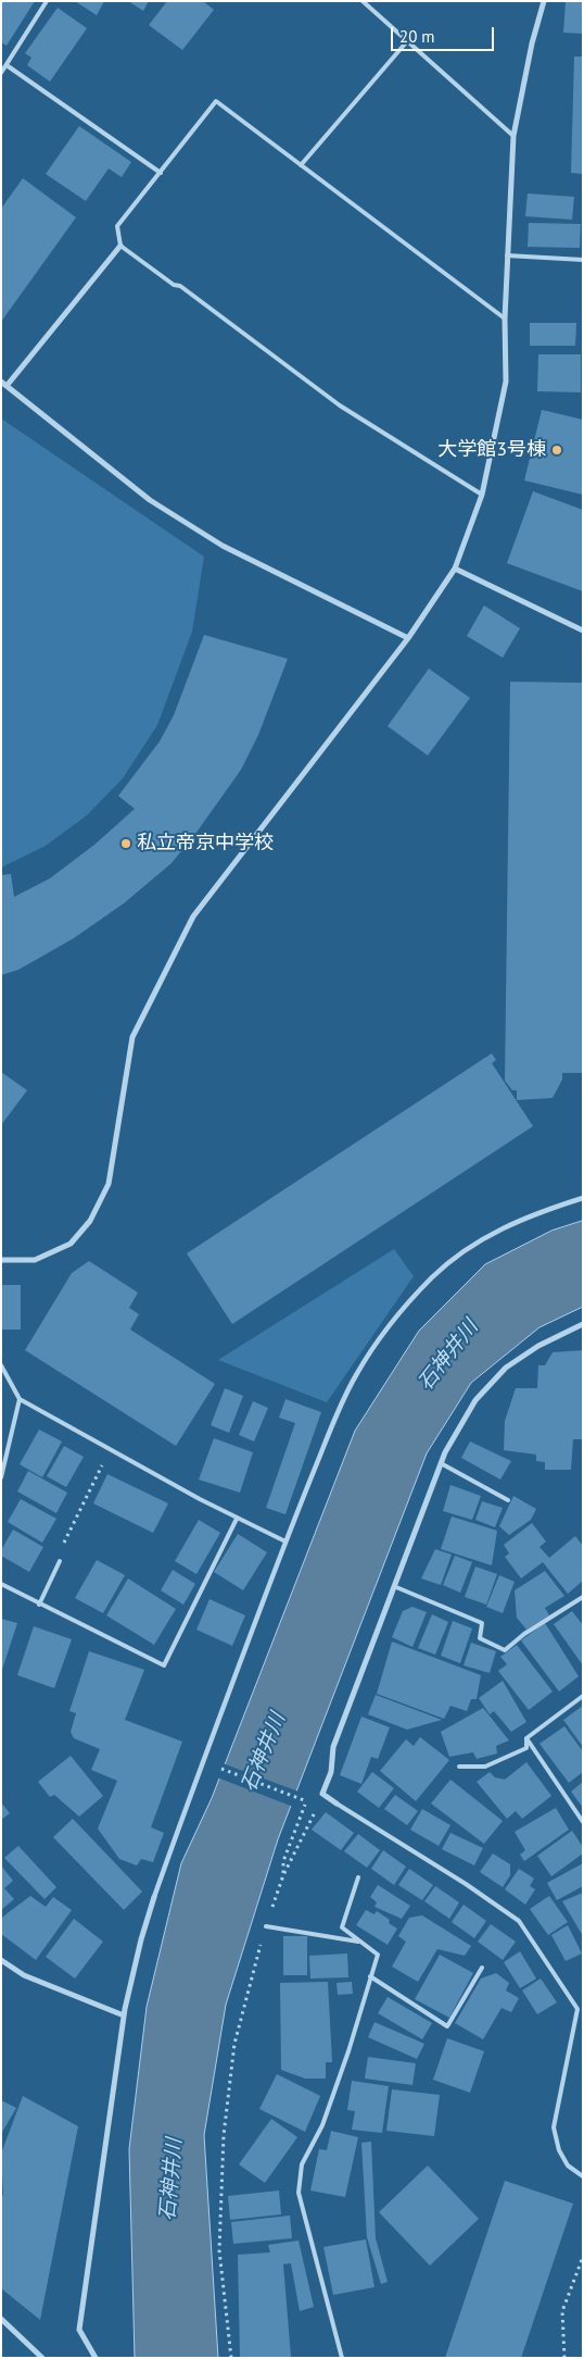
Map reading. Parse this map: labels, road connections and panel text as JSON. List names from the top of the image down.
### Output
{
  "water": ["石神井川"],
  "places": ["大学館3号棟", "私立帝京中学校"],
  "scale_bar": "20 m"
}
